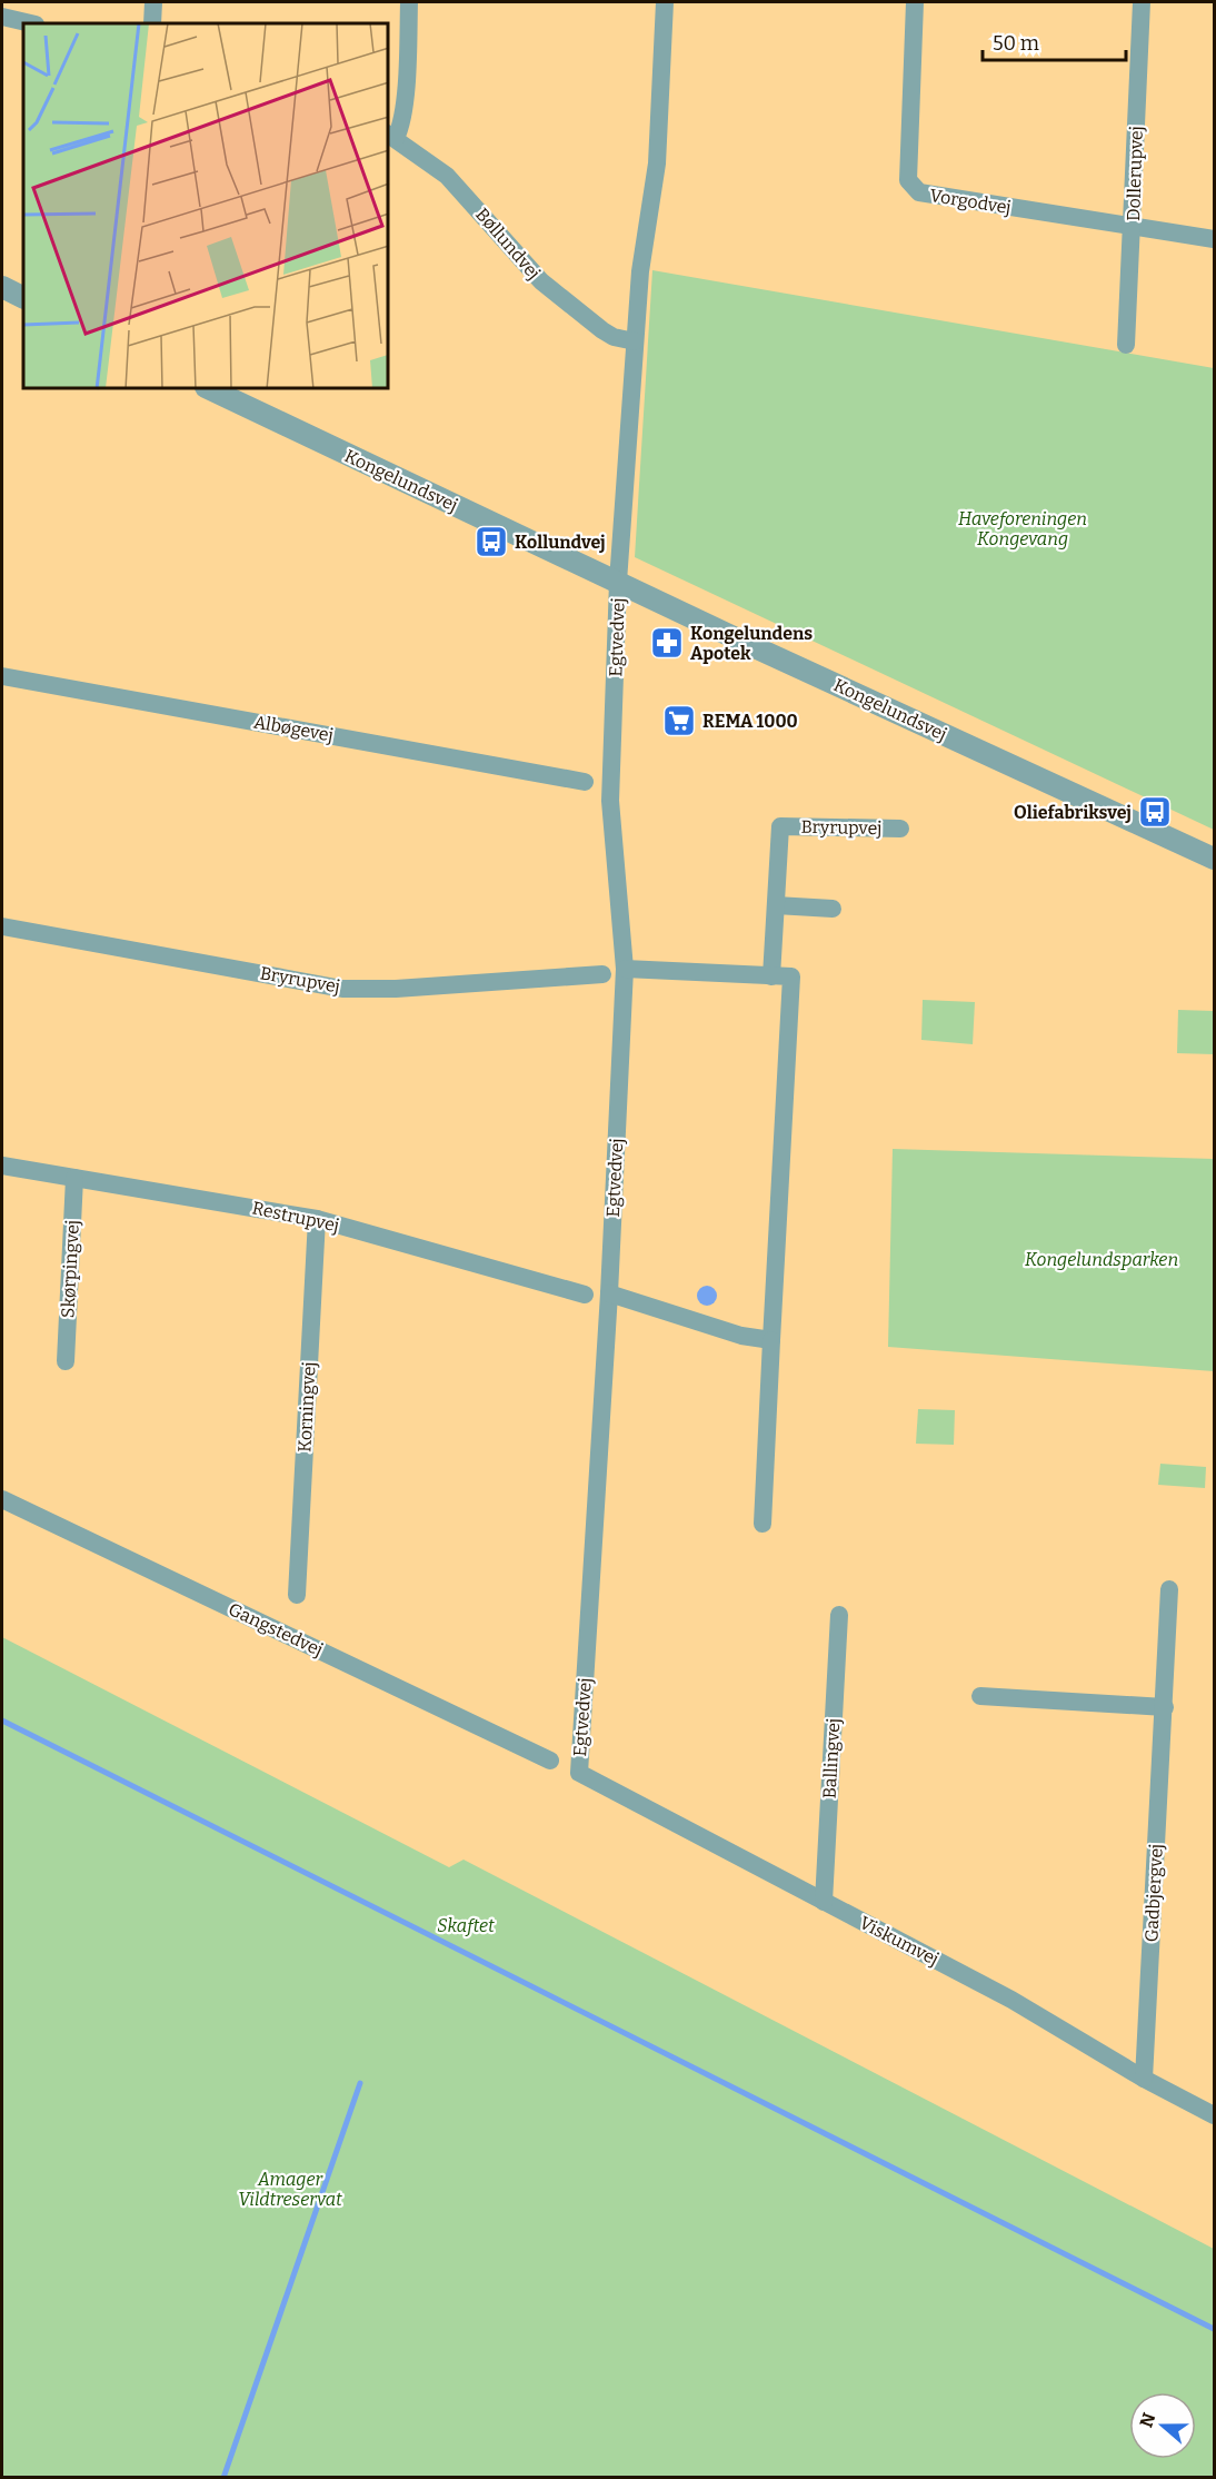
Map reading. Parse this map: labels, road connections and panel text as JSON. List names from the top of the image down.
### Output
{
  "streets": {
    "street": [
      "Dollerupvej",
      "Vorgodvej",
      "Bøllundvej",
      "Kongelundsvej",
      "Egtvedvej",
      "Albøgevej",
      "Bryrupvej",
      "Restrupvej",
      "Skørpingvej",
      "Korningvej",
      "Gangstedvej",
      "Ballingvej",
      "Gadbjergvej",
      "Viskumvej"
    ]
  },
  "crossings": [
    ["Dollerupvej", "Vorgodvej"],
    ["Kongelundsvej", "Egtvedvej"],
    ["Egtvedvej", "Viskumvej"],
    ["Restrupvej", "Skørpingvej"],
    ["Restrupvej", "Korningvej"],
    ["Ballingvej", "Viskumvej"],
    ["Gadbjergvej", "Viskumvej"]
  ],
  "parks": [
    "Haveforeningen Kongevang",
    "Kongelundsparken",
    "Skaftet",
    "Amager Vildtreservat"
  ],
  "places": {
    "bus stop": ["Kollundvej", "Oliefabriksvej"],
    "pharmacy": ["Kongelundens Apotek"],
    "supermarket": ["REMA 1000"]
  },
  "scale_bar": "50 m",
  "north": "left"
}
